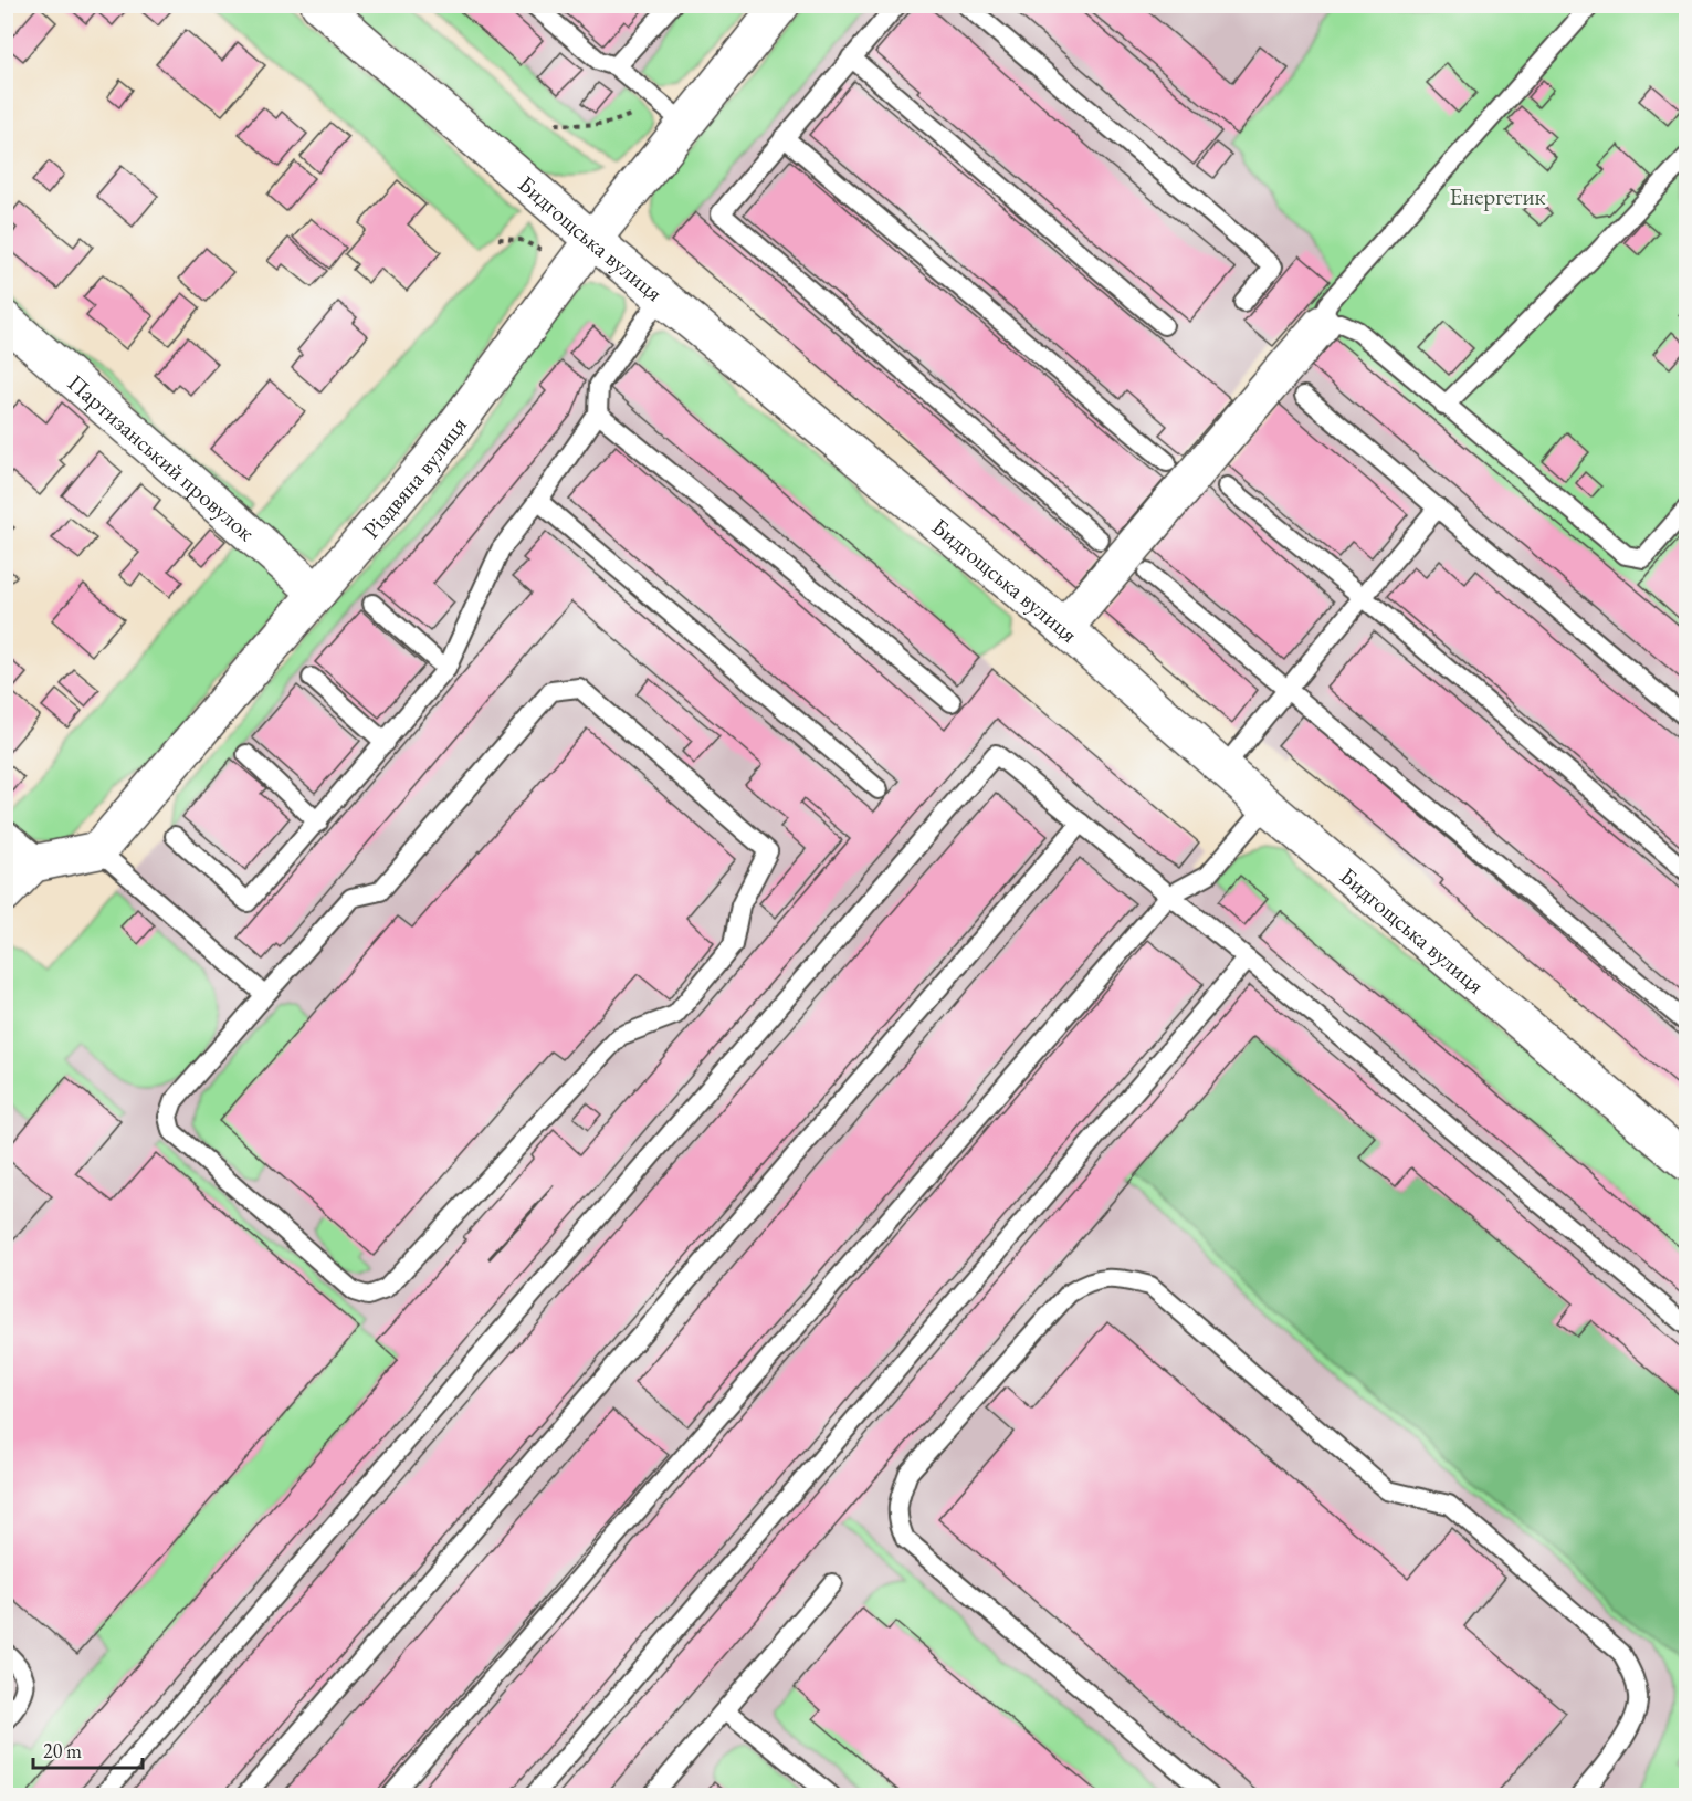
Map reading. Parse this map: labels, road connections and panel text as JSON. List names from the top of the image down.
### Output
{
  "streets": {
    "street": ["Бидгощська вулиця", "Партизанський провулок", "Різдвяна вулиця"]
  },
  "crossings": [
    ["Бидгощська вулиця", "Різдвяна вулиця"],
    ["Партизанський провулок", "Різдвяна вулиця"]
  ],
  "parks": ["Енергетик"],
  "scale_bar": "20 m"
}
